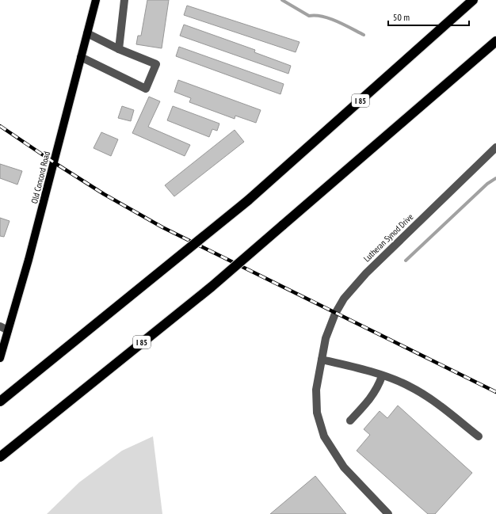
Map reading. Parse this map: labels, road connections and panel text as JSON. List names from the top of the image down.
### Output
{
  "streets": {
    "highway": ["I 85"],
    "main road": ["Old Concord Road"],
    "street": ["Lutheran Synod Drive"]
  },
  "scale_bar": "50 m"
}
